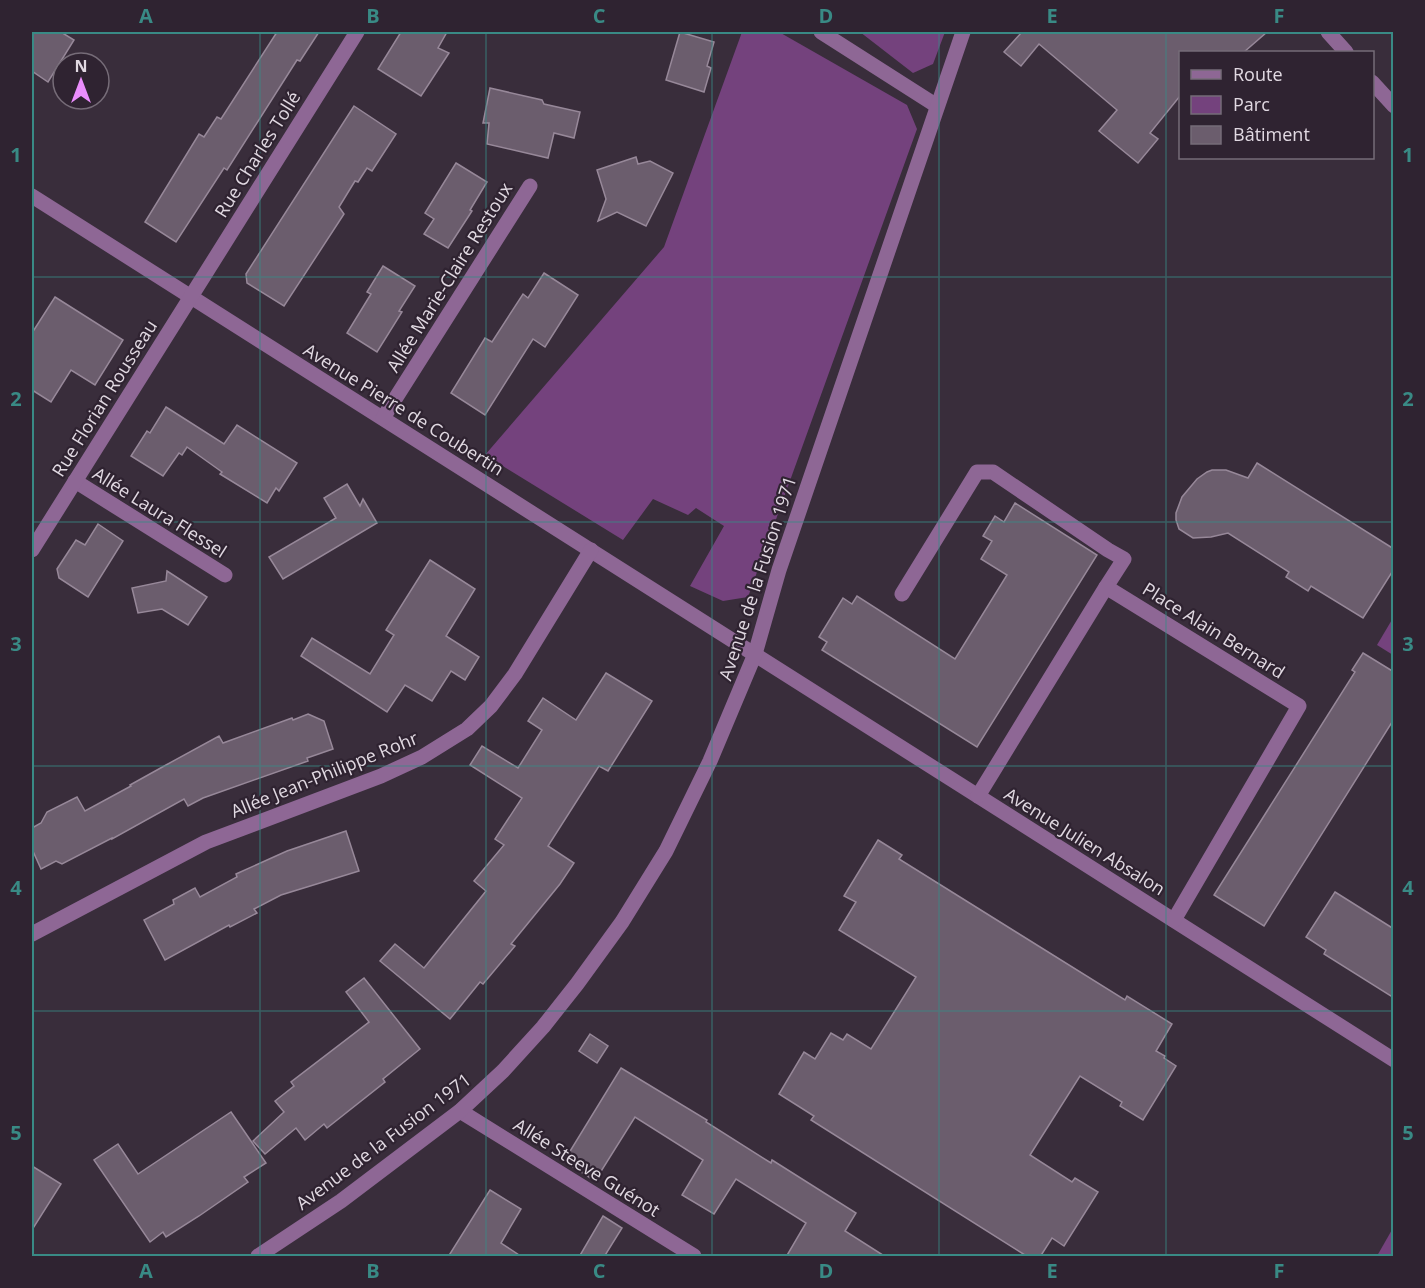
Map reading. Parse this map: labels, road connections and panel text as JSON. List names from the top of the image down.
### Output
{
  "streets": {
    "street": [
      "Rue Charles Tollé",
      "Allée Marie-Claire Restoux",
      "Rue Florian Rousseau",
      "Avenue Pierre de Coubertin",
      "Allée Laura Flessel",
      "Avenue de la Fusion 1971",
      "Place Alain Bernard",
      "Allée Jean-Philippe Rohr",
      "Avenue Julien Absalon",
      "Allée Steeve Guénot"
    ]
  },
  "crossings": [
    ["Rue Charles Tollé", "Rue Florian Rousseau"],
    ["Rue Charles Tollé", "Avenue Pierre de Coubertin"],
    ["Allée Marie-Claire Restoux", "Avenue Pierre de Coubertin"],
    ["Rue Florian Rousseau", "Avenue Pierre de Coubertin"],
    ["Rue Florian Rousseau", "Allée Laura Flessel"],
    ["Avenue Pierre de Coubertin", "Avenue de la Fusion 1971"],
    ["Avenue Pierre de Coubertin", "Allée Jean-Philippe Rohr"],
    ["Avenue Pierre de Coubertin", "Avenue Julien Absalon"],
    ["Avenue de la Fusion 1971", "Avenue Julien Absalon"],
    ["Avenue de la Fusion 1971", "Allée Steeve Guénot"],
    ["Place Alain Bernard", "Avenue Julien Absalon"]
  ],
  "legend": ["Route", "Parc", "Bâtiment"],
  "north": "top",
  "grid": {
    "columns": [
      "A",
      "B",
      "C",
      "D",
      "E",
      "F"
    ],
    "rows": [
      "1",
      "2",
      "3",
      "4",
      "5"
    ]
  }
}
